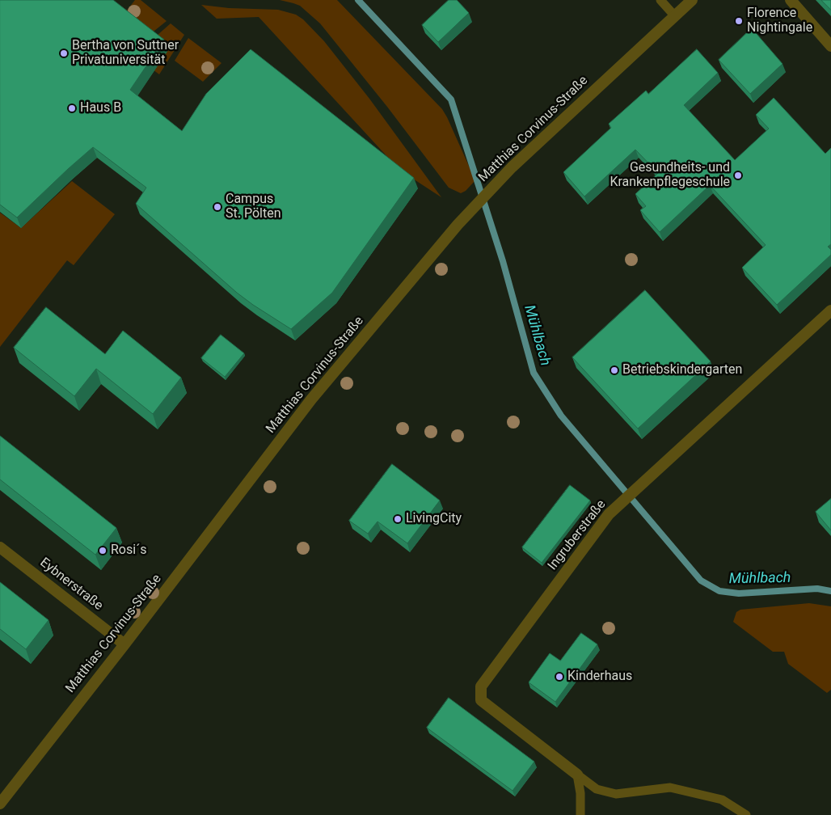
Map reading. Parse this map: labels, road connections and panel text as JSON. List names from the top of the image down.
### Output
{
  "streets": {
    "street": ["Matthias Corvinus-Straße", "Ingruberstraße", "Eybnerstraße"]
  },
  "crossings": [
    ["Matthias Corvinus-Straße", "Eybnerstraße"]
  ],
  "water": ["Mühlbach"],
  "places": [
    "Florence Nightingale",
    "Bertha von Suttner Privatuniversität",
    "Haus B",
    "Gesundheits- und Krankenpflegeschule",
    "Campus St. Pölten",
    "Betriebskindergarten",
    "LivingCity",
    "Rosi´s",
    "Kinderhaus"
  ]
}
